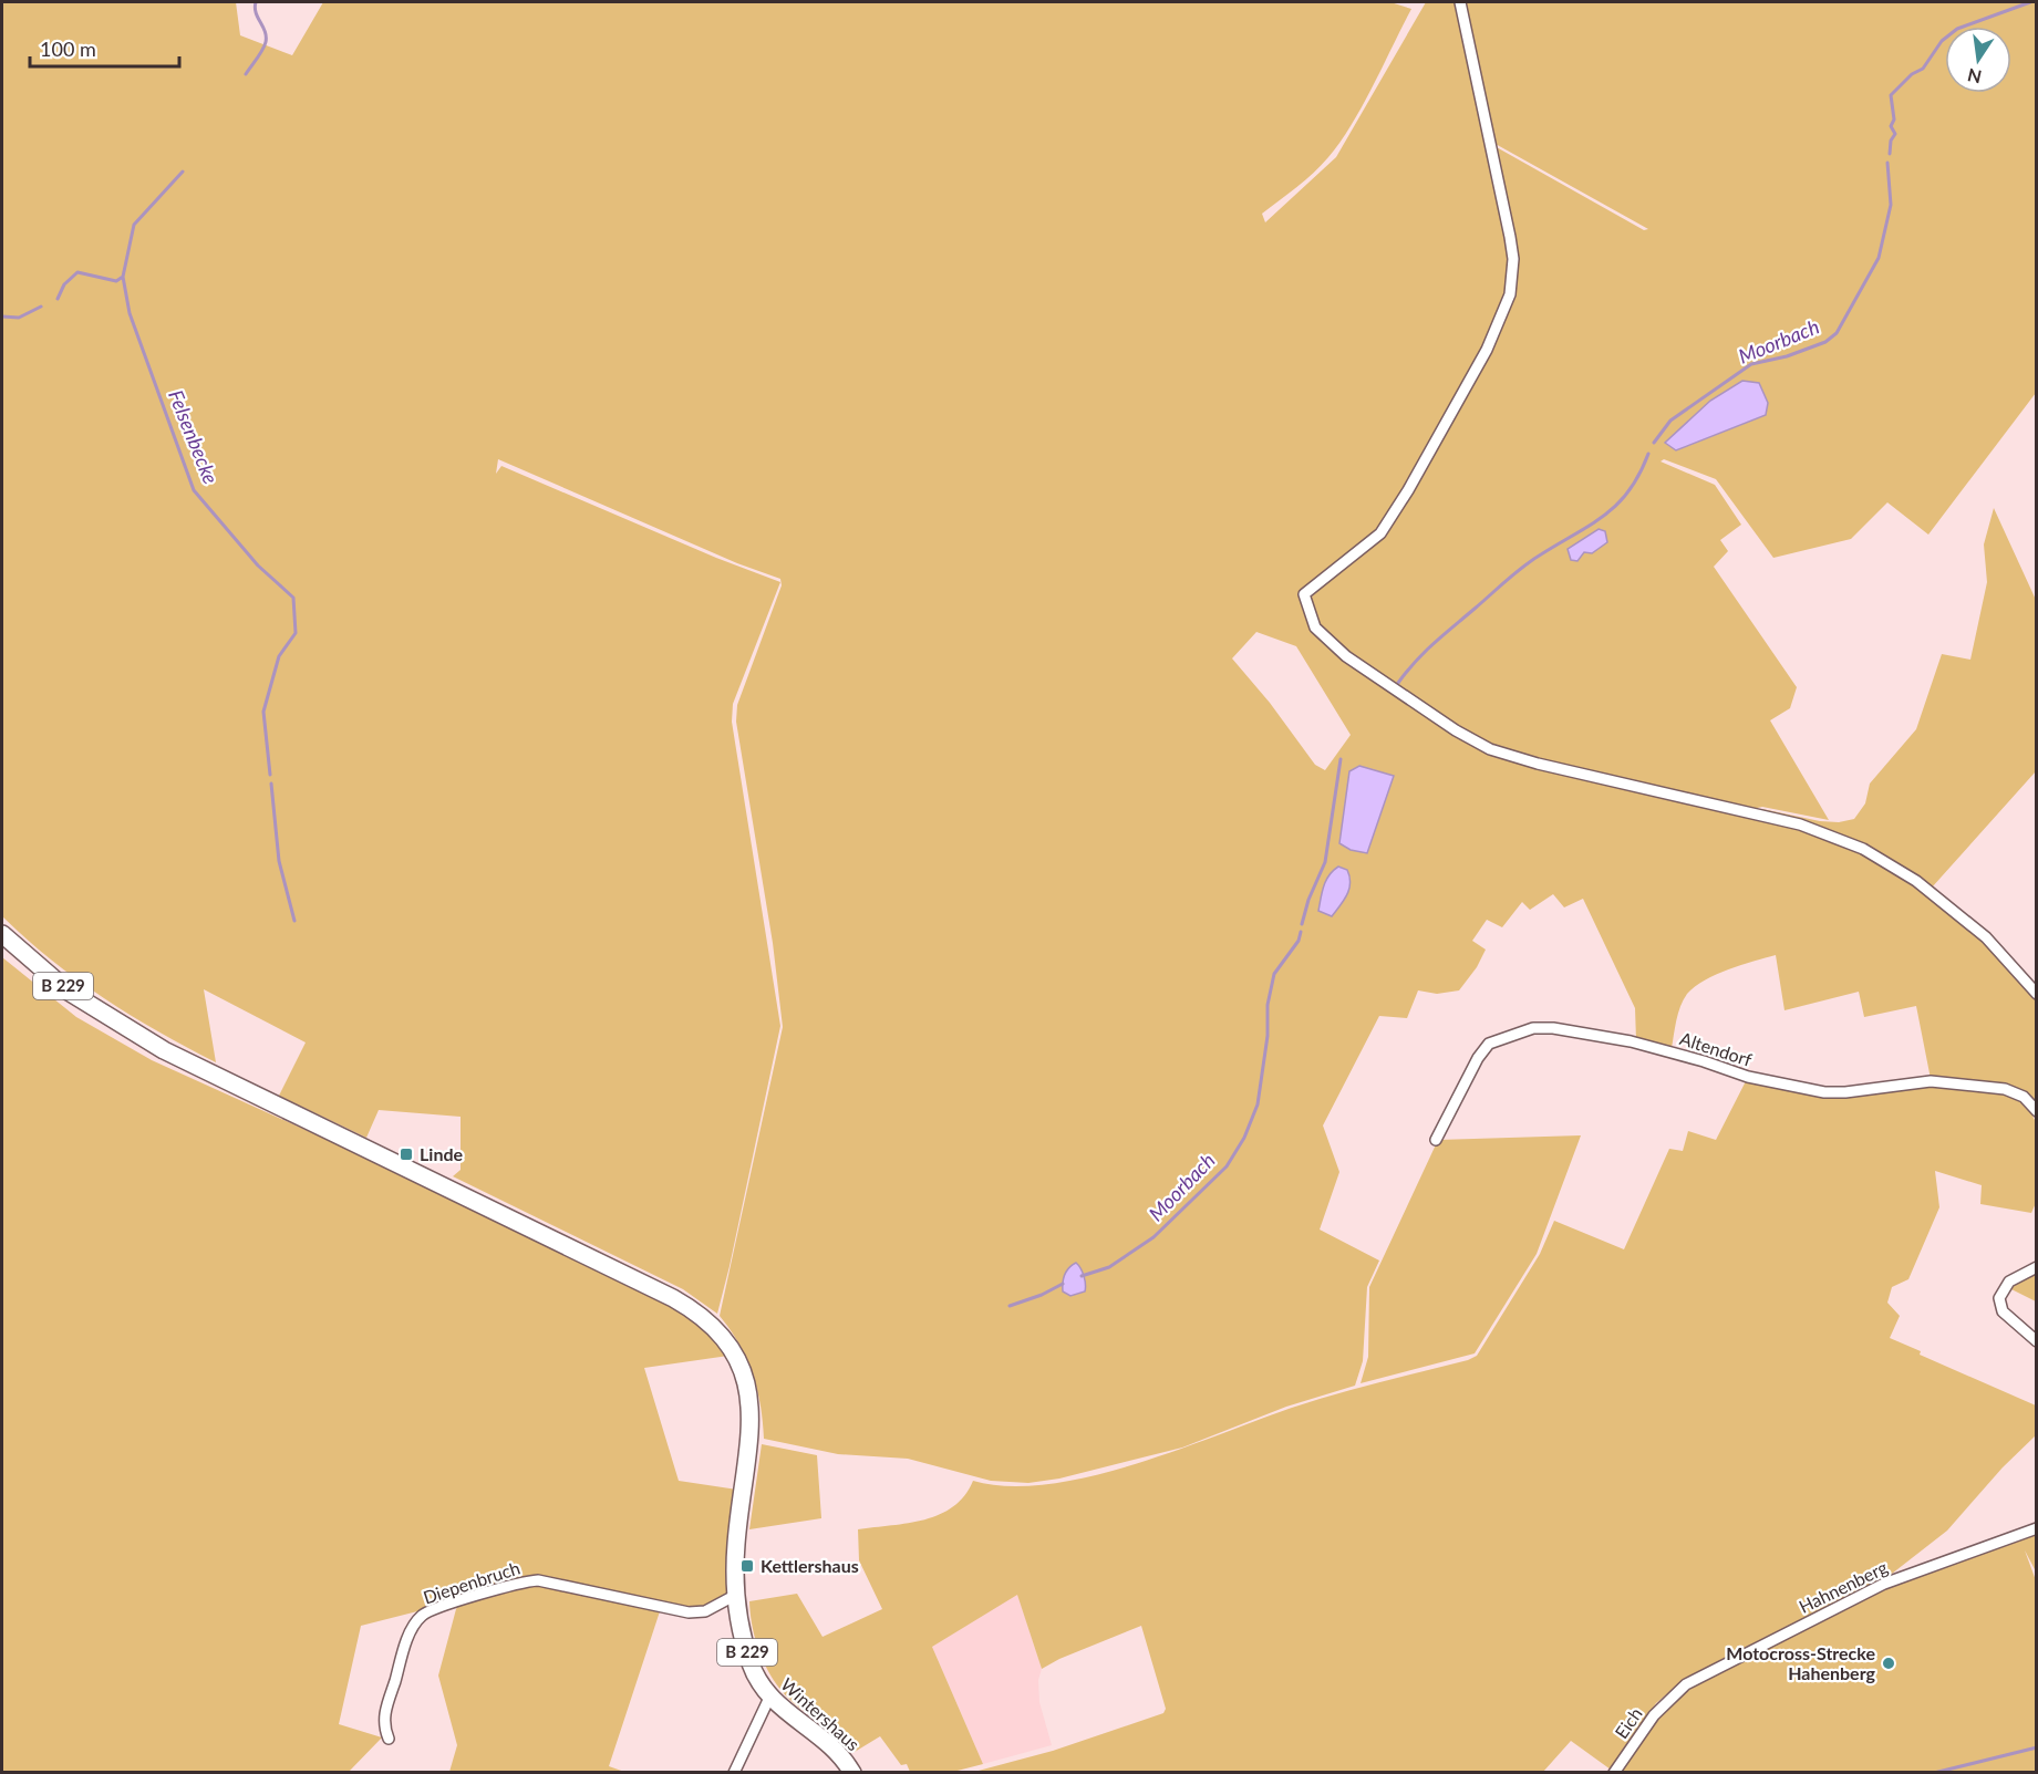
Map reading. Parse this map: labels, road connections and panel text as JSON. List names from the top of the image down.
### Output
{
  "streets": {
    "main road": ["B 229", "Wintershaus"],
    "street": [
      "Altendorf",
      "Diepenbruch",
      "Hahnenberg",
      "Eich"
    ]
  },
  "crossings": [
    ["Diepenbruch", "Wintershaus"],
    ["Hahnenberg", "Eich"]
  ],
  "water": ["Moorbach", "Felsenbecke"],
  "places": {
    "transit": ["Linde", "Kettlershaus"],
    "other": ["Motocross-Strecke Hahenberg"]
  },
  "scale_bar": "100 m",
  "north": "bottom"
}
